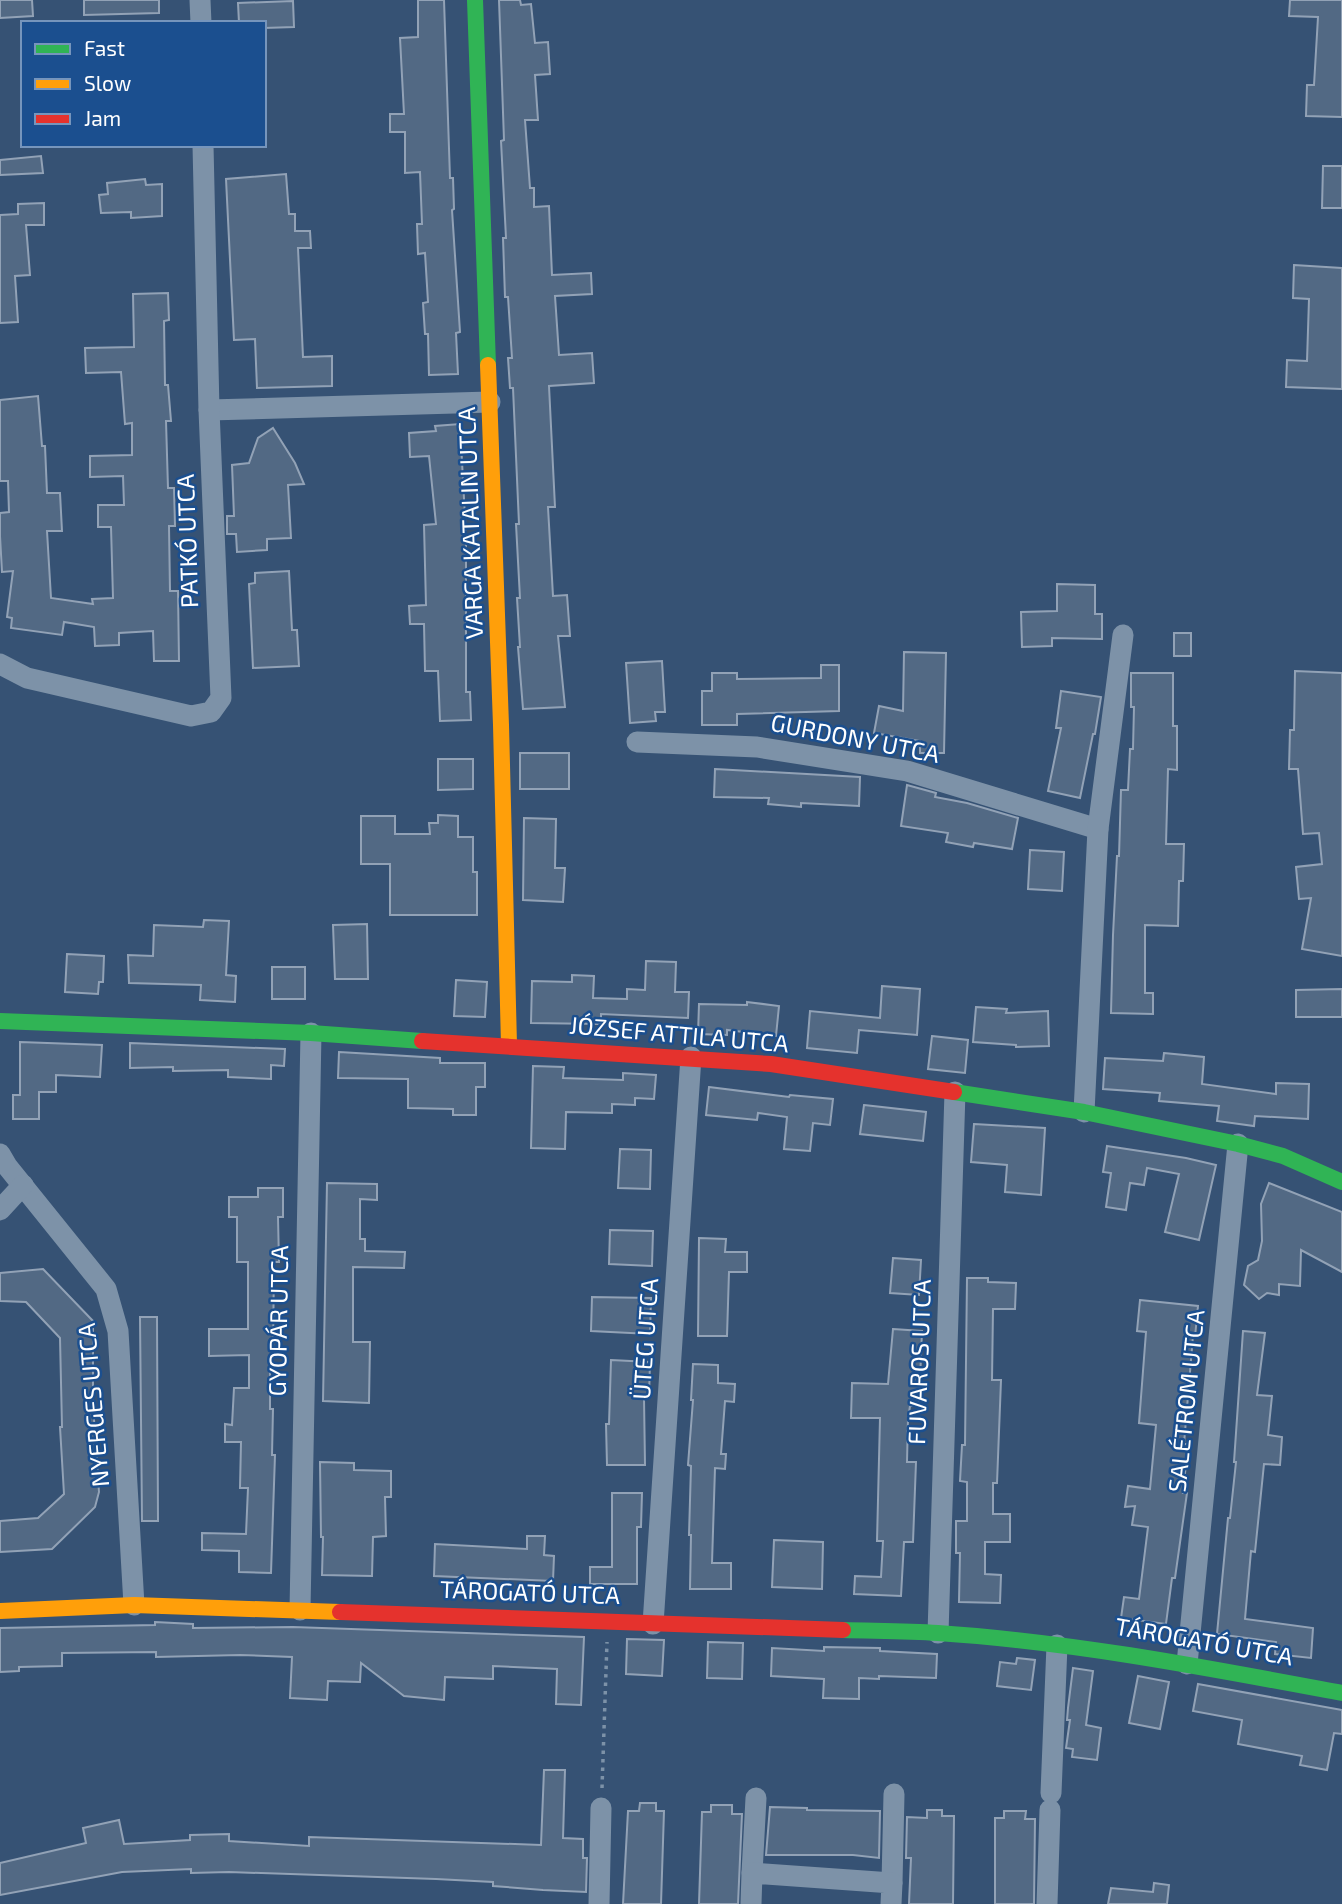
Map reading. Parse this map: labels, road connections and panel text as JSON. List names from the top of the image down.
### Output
{
  "streets": {
    "street": [
      "VARGA KATALIN UTCA",
      "PATKÓ UTCA",
      "GURDONY UTCA",
      "JÓZSEF ATTILA UTCA",
      "GYOPÁR UTCA",
      "ÜTEG UTCA",
      "FUVAROS UTCA",
      "SALÉTROM UTCA",
      "NYERGES UTCA",
      "TÁROGATÓ UTCA"
    ]
  },
  "crossings": [
    ["VARGA KATALIN UTCA", "JÓZSEF ATTILA UTCA"],
    ["JÓZSEF ATTILA UTCA", "GYOPÁR UTCA"],
    ["JÓZSEF ATTILA UTCA", "ÜTEG UTCA"],
    ["JÓZSEF ATTILA UTCA", "FUVAROS UTCA"],
    ["JÓZSEF ATTILA UTCA", "SALÉTROM UTCA"],
    ["GYOPÁR UTCA", "TÁROGATÓ UTCA"],
    ["ÜTEG UTCA", "TÁROGATÓ UTCA"],
    ["FUVAROS UTCA", "TÁROGATÓ UTCA"],
    ["SALÉTROM UTCA", "TÁROGATÓ UTCA"],
    ["NYERGES UTCA", "TÁROGATÓ UTCA"]
  ],
  "legend": ["Fast", "Slow", "Jam"]
}
